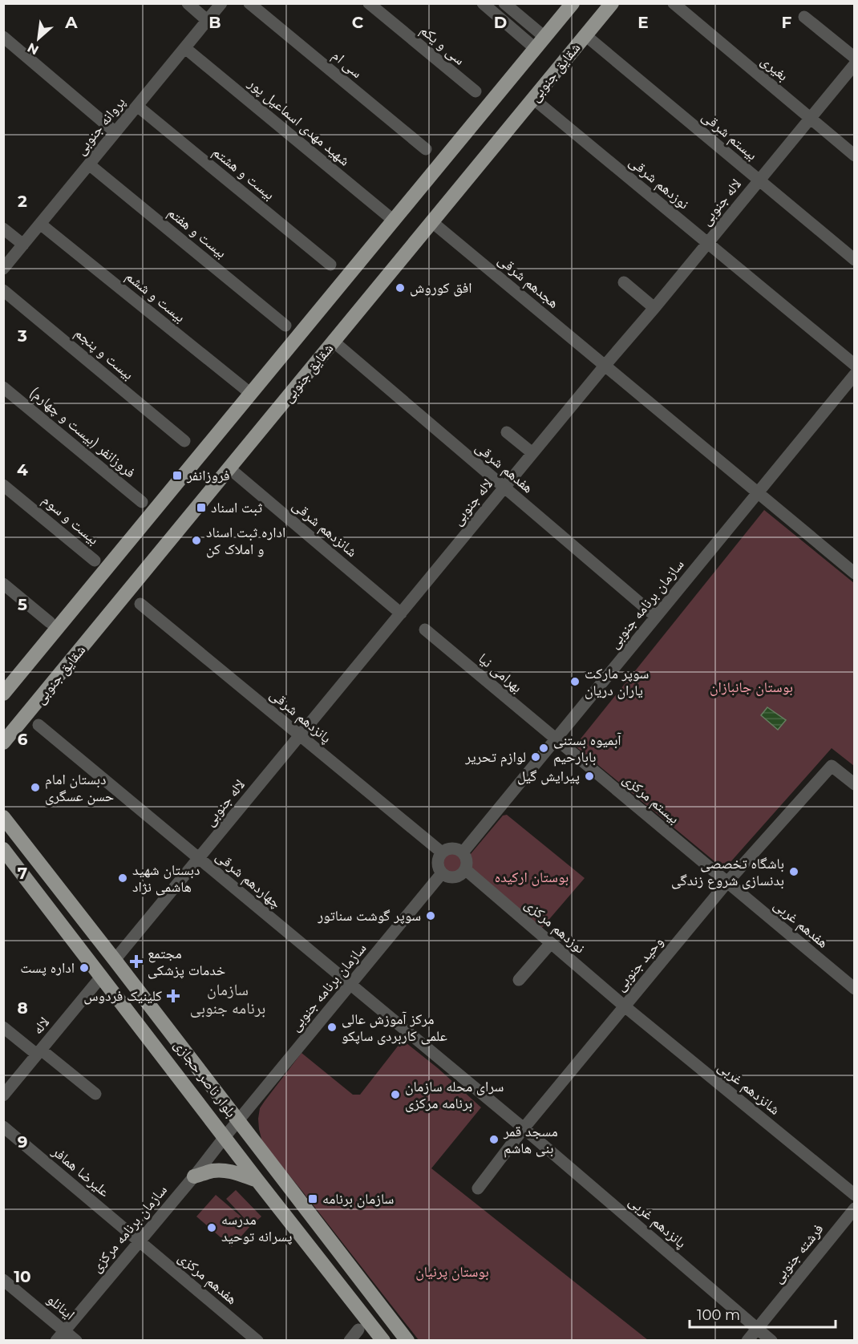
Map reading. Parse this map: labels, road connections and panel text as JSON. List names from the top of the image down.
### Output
{
  "streets": {
    "main road": ["شقایق جنوبی", "بلوار ناصر حجازی"],
    "street": [
      "سی و یکم",
      "سی ام",
      "بغیری",
      "شهید مهدی اسماعیل پور",
      "پروانه جنوبی",
      "بیستم شرقی",
      "بیست و هشتم",
      "نوزدهم شرقی",
      "لاله جنوبی",
      "بیست و هفتم",
      "هجدهم شرقی",
      "بیست و ششم",
      "بیست و پنجم",
      "فروزانفر (بیست و چهارم)",
      "هفدهم شرقی",
      "بیست و سوم",
      "شانزدهم شرقی",
      "سازمان برنامه جنوبی",
      "بهرامی نیا",
      "پانزدهم شرقی",
      "بیستم مرکزی",
      "چهاردهم شرقی",
      "هفدهم غربی",
      "نوزدهم مرکزی",
      "وحید جنوبی",
      "لاله",
      "شانزدهم غربی",
      "علیرضا همافر",
      "پانزدهم غربی",
      "سازمان برنامه مرکزی",
      "فرشته جنوبی",
      "هفدهم مرکزی",
      "اینانلو"
    ]
  },
  "crossings": [
    ["بغیری", "لاله جنوبی"],
    ["شقایق جنوبی", "شهید مهدی اسماعیل پور"],
    ["شقایق جنوبی", "بیستم شرقی"],
    ["شقایق جنوبی", "نوزدهم شرقی"],
    ["شقایق جنوبی", "هجدهم شرقی"],
    ["شقایق جنوبی", "بیست و ششم"],
    ["شقایق جنوبی", "هفدهم شرقی"],
    ["شقایق جنوبی", "شانزدهم شرقی"],
    ["شهید مهدی اسماعیل پور", "پروانه جنوبی"],
    ["پروانه جنوبی", "بیست و هشتم"],
    ["پروانه جنوبی", "بیست و هفتم"],
    ["پروانه جنوبی", "بیست و ششم"],
    ["بیستم شرقی", "لاله جنوبی"],
    ["نوزدهم شرقی", "لاله جنوبی"],
    ["لاله جنوبی", "هجدهم شرقی"],
    ["لاله جنوبی", "هفدهم شرقی"],
    ["لاله جنوبی", "شانزدهم شرقی"],
    ["لاله جنوبی", "پانزدهم شرقی"],
    ["لاله جنوبی", "چهاردهم شرقی"],
    ["لاله جنوبی", "بلوار ناصر حجازی"],
    ["هجدهم شرقی", "سازمان برنامه جنوبی"],
    ["هفدهم شرقی", "سازمان برنامه جنوبی"],
    ["سازمان برنامه جنوبی", "بهرامی نیا"],
    ["سازمان برنامه جنوبی", "پانزدهم شرقی"],
    ["سازمان برنامه جنوبی", "بیستم مرکزی"],
    ["سازمان برنامه جنوبی", "چهاردهم شرقی"],
    ["سازمان برنامه جنوبی", "نوزدهم مرکزی"],
    ["سازمان برنامه جنوبی", "بلوار ناصر حجازی"],
    ["سازمان برنامه جنوبی", "سازمان برنامه مرکزی"],
    ["بهرامی نیا", "بیستم مرکزی"],
    ["پانزدهم شرقی", "نوزدهم مرکزی"],
    ["بیستم مرکزی", "هفدهم غربی"],
    ["بیستم مرکزی", "وحید جنوبی"],
    ["چهاردهم شرقی", "وحید جنوبی"],
    ["چهاردهم شرقی", "پانزدهم غربی"],
    ["هفدهم غربی", "وحید جنوبی"],
    ["نوزدهم مرکزی", "وحید جنوبی"],
    ["نوزدهم مرکزی", "شانزدهم غربی"],
    ["وحید جنوبی", "شانزدهم غربی"],
    ["وحید جنوبی", "پانزدهم غربی"],
    ["لاله", "بلوار ناصر حجازی"],
    ["بلوار ناصر حجازی", "سازمان برنامه مرکزی"],
    ["علیرضا همافر", "سازمان برنامه مرکزی"],
    ["علیرضا همافر", "هفدهم مرکزی"],
    ["پانزدهم غربی", "فرشته جنوبی"],
    ["سازمان برنامه مرکزی", "هفدهم مرکزی"],
    ["سازمان برنامه مرکزی", "اینانلو"]
  ],
  "districts": ["سازمان برنامه جنوبی"],
  "parks": ["بوستان جانبازان", "بوستان ارکیده", "بوستان پرنیان"],
  "places": {
    "other": [
      "افق کوروش",
      "اداره ثبت اسناد و املاک کن",
      "سوپر مارکت یاران دریان",
      "آبمیوه بستنی بابارحیم",
      "لوازم تحریر",
      "پیرایش گیل",
      "دبستان امام حسن عسگری",
      "باشگاه تخصصی بدنسازی شروع زندگی",
      "دبستان شهید هاشمی نژاد",
      "سوپر گوشت سناتور",
      "اداره پست",
      "مرکز آموزش عالی علمی کاربردی ساپکو",
      "سرای محله سازمان برنامه مرکزی",
      "مسجد قمر بنی هاشم",
      "مدرسه پسرانه توحید"
    ],
    "transit": ["فروزانفر", "ثبت اسناد", "سازمان برنامه"],
    "health": ["مجتمع خدمات پزشکی", "کلینیک فردوس"]
  },
  "scale_bar": "100 m",
  "north": "bottom left",
  "grid": {
    "columns": [
      "A",
      "B",
      "C",
      "D",
      "E",
      "F"
    ],
    "rows": [
      "2",
      "3",
      "4",
      "5",
      "6",
      "7",
      "8",
      "9",
      "10"
    ]
  }
}
